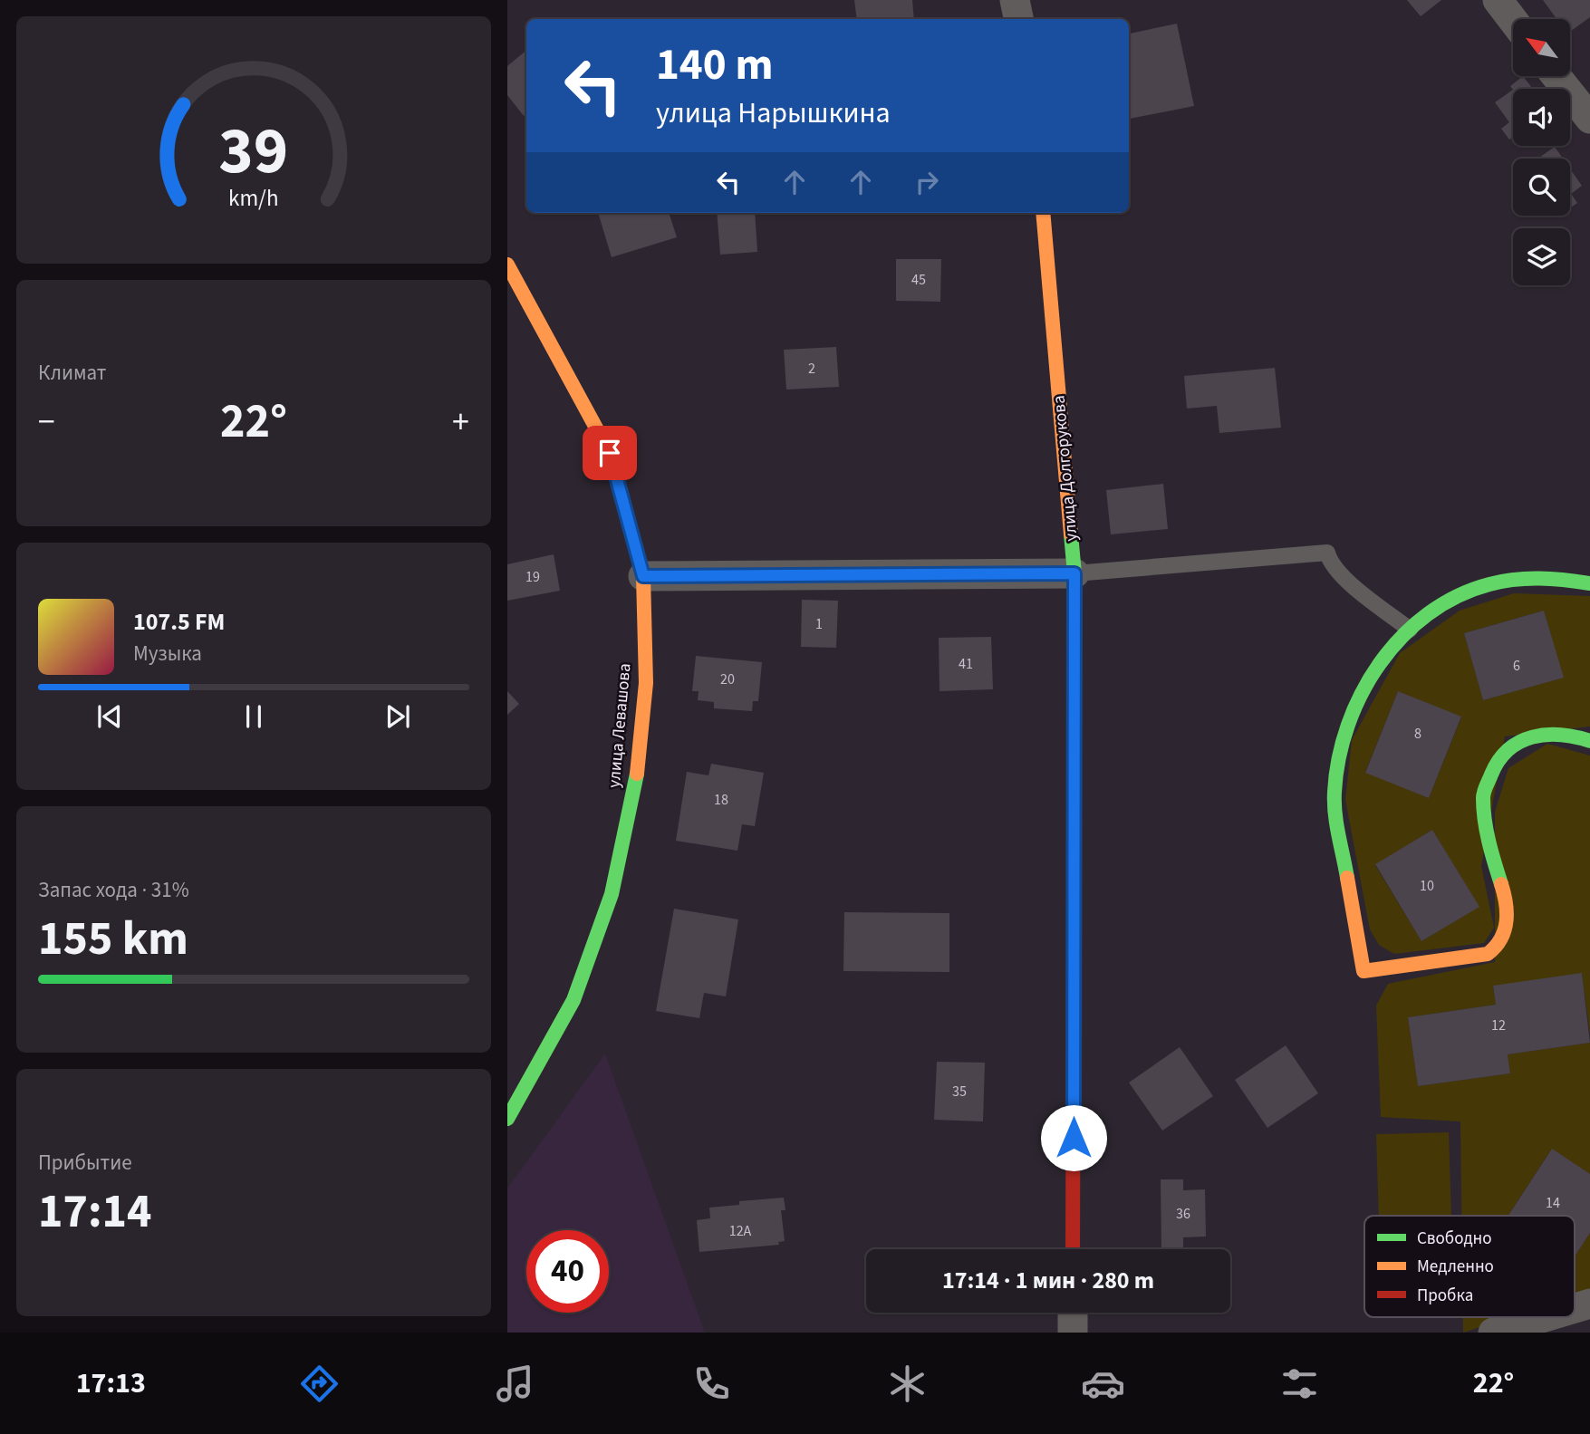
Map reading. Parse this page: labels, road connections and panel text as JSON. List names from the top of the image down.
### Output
{
  "streets": {
    "street": ["улица Долгорукова", "улица Левашова"]
  },
  "house_numbers": [
    "45",
    "2",
    "19",
    "1",
    "41",
    "6",
    "20",
    "8",
    "18",
    "10",
    "12",
    "35",
    "14",
    "36",
    "12А"
  ],
  "legend": ["Свободно", "Медленно", "Пробка"],
  "north": "top left",
  "page": {
    "turn": ["140 m", "улица Нарышкина"],
    "tile": [
      "Климат",
      ["Запас хода · 31%", "155 km"],
      ["Прибытие", "17:14"]
    ],
    "heat": ["−", "22°", "+"],
    "song": ["107.5 FM", "Музыка"],
    "limit": "40",
    "trip": "17:14 · 1 мин · 280 m",
    "tabs": ["17:13", "22°"],
    "gauge": ["39", "km/h"]
  }
}
